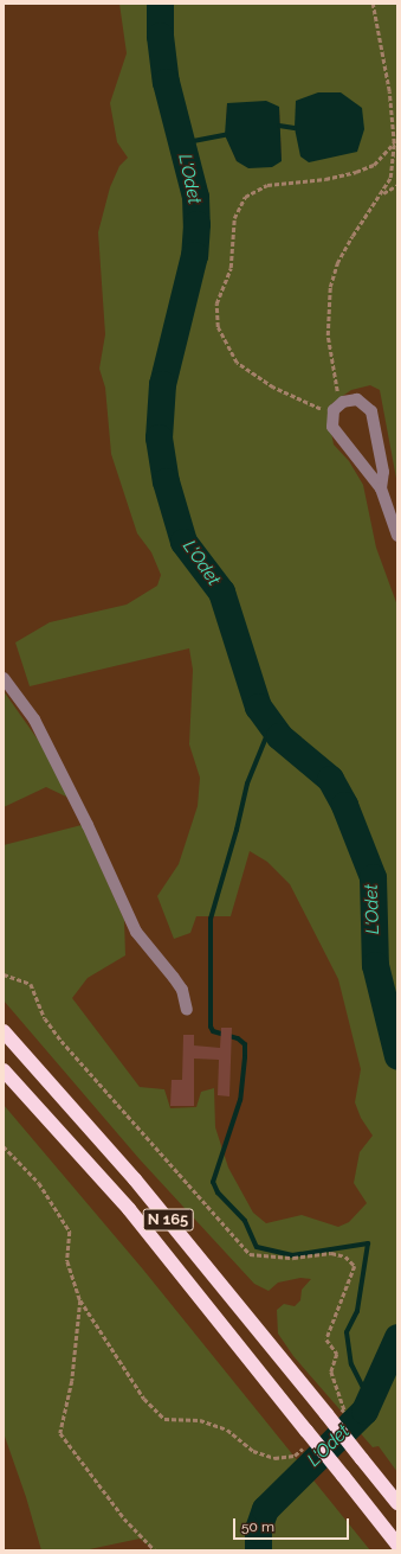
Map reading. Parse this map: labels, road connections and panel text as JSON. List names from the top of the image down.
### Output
{
  "streets": {
    "highway": ["N 165"]
  },
  "water": ["L'Odet"],
  "scale_bar": "50 m"
}
